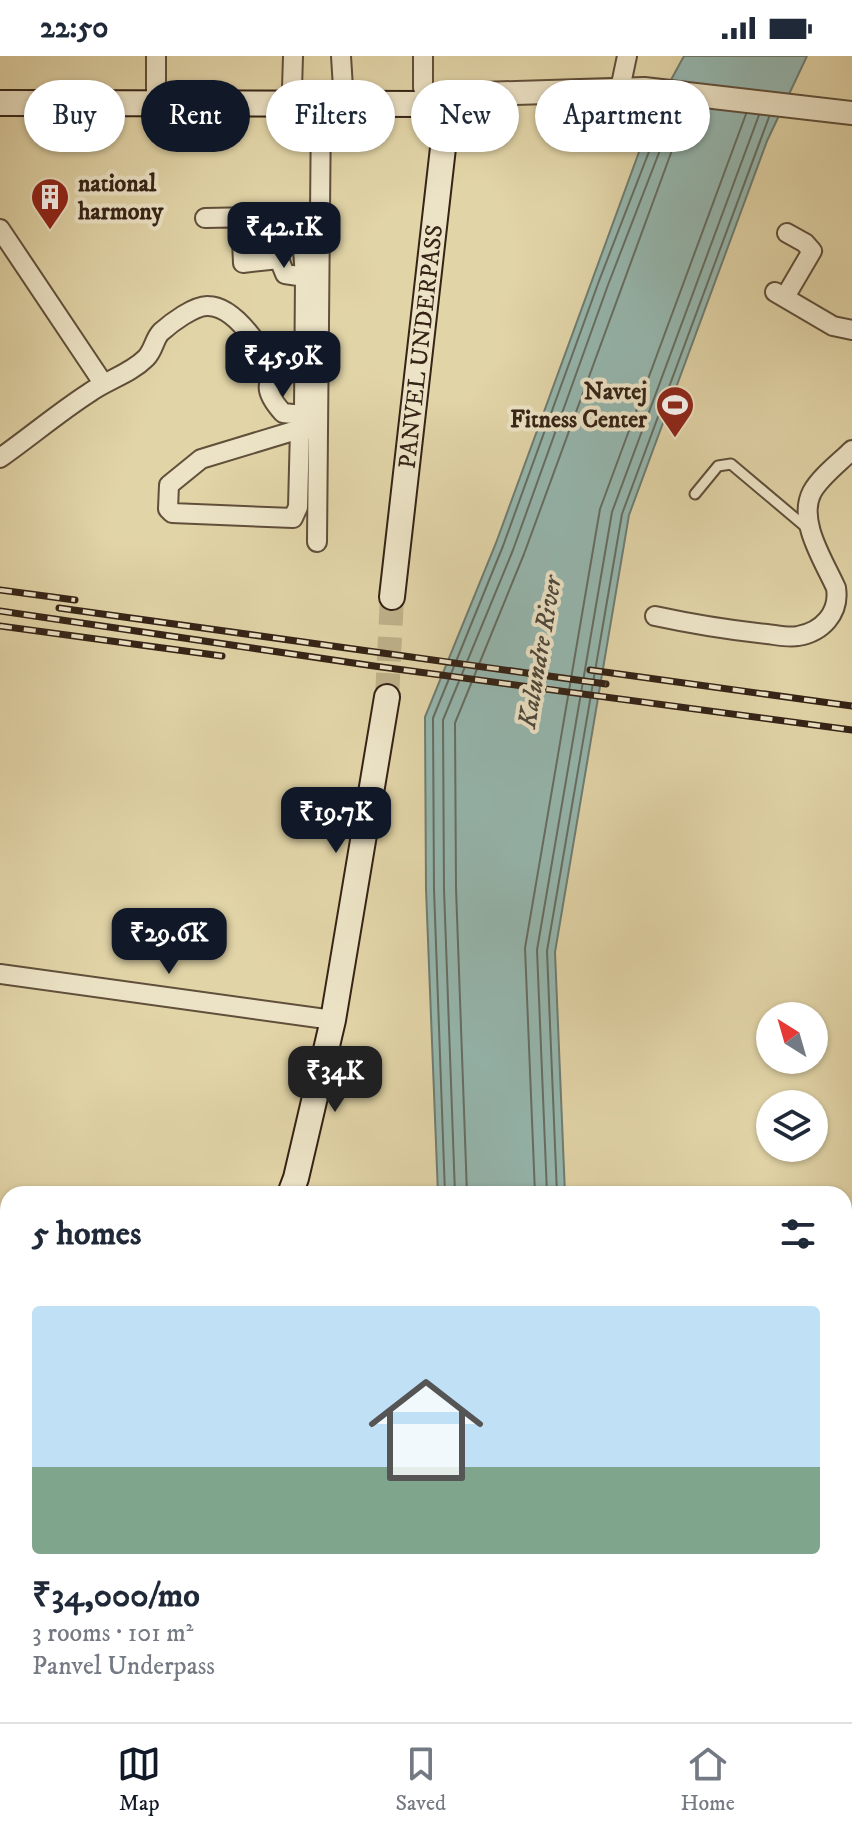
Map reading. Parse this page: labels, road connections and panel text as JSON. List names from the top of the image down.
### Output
{
  "streets": {
    "main road": ["PANVEL UNDERPASS"]
  },
  "water": ["Kalundre River"],
  "places": {
    "building": ["national harmony"],
    "sports": ["Navtej Fitness Center"]
  },
  "north": "top left",
  "page": {
    "status": "22:50",
    "chip": [
      "Buy",
      "Rent",
      "Filters",
      "New",
      "Apartment"
    ],
    "price": [
      "₹42.1K",
      "₹45.9K",
      "₹19.7K",
      "₹29.6K",
      "₹34K"
    ],
    "heading": "5 homes",
    "list": [
      {
        "name": "₹34,000/mo",
        "note": "3 rooms · 101 m² · Panvel Underpass"
      }
    ],
    "tabs": ["Map", "Saved", "Home"]
  }
}
